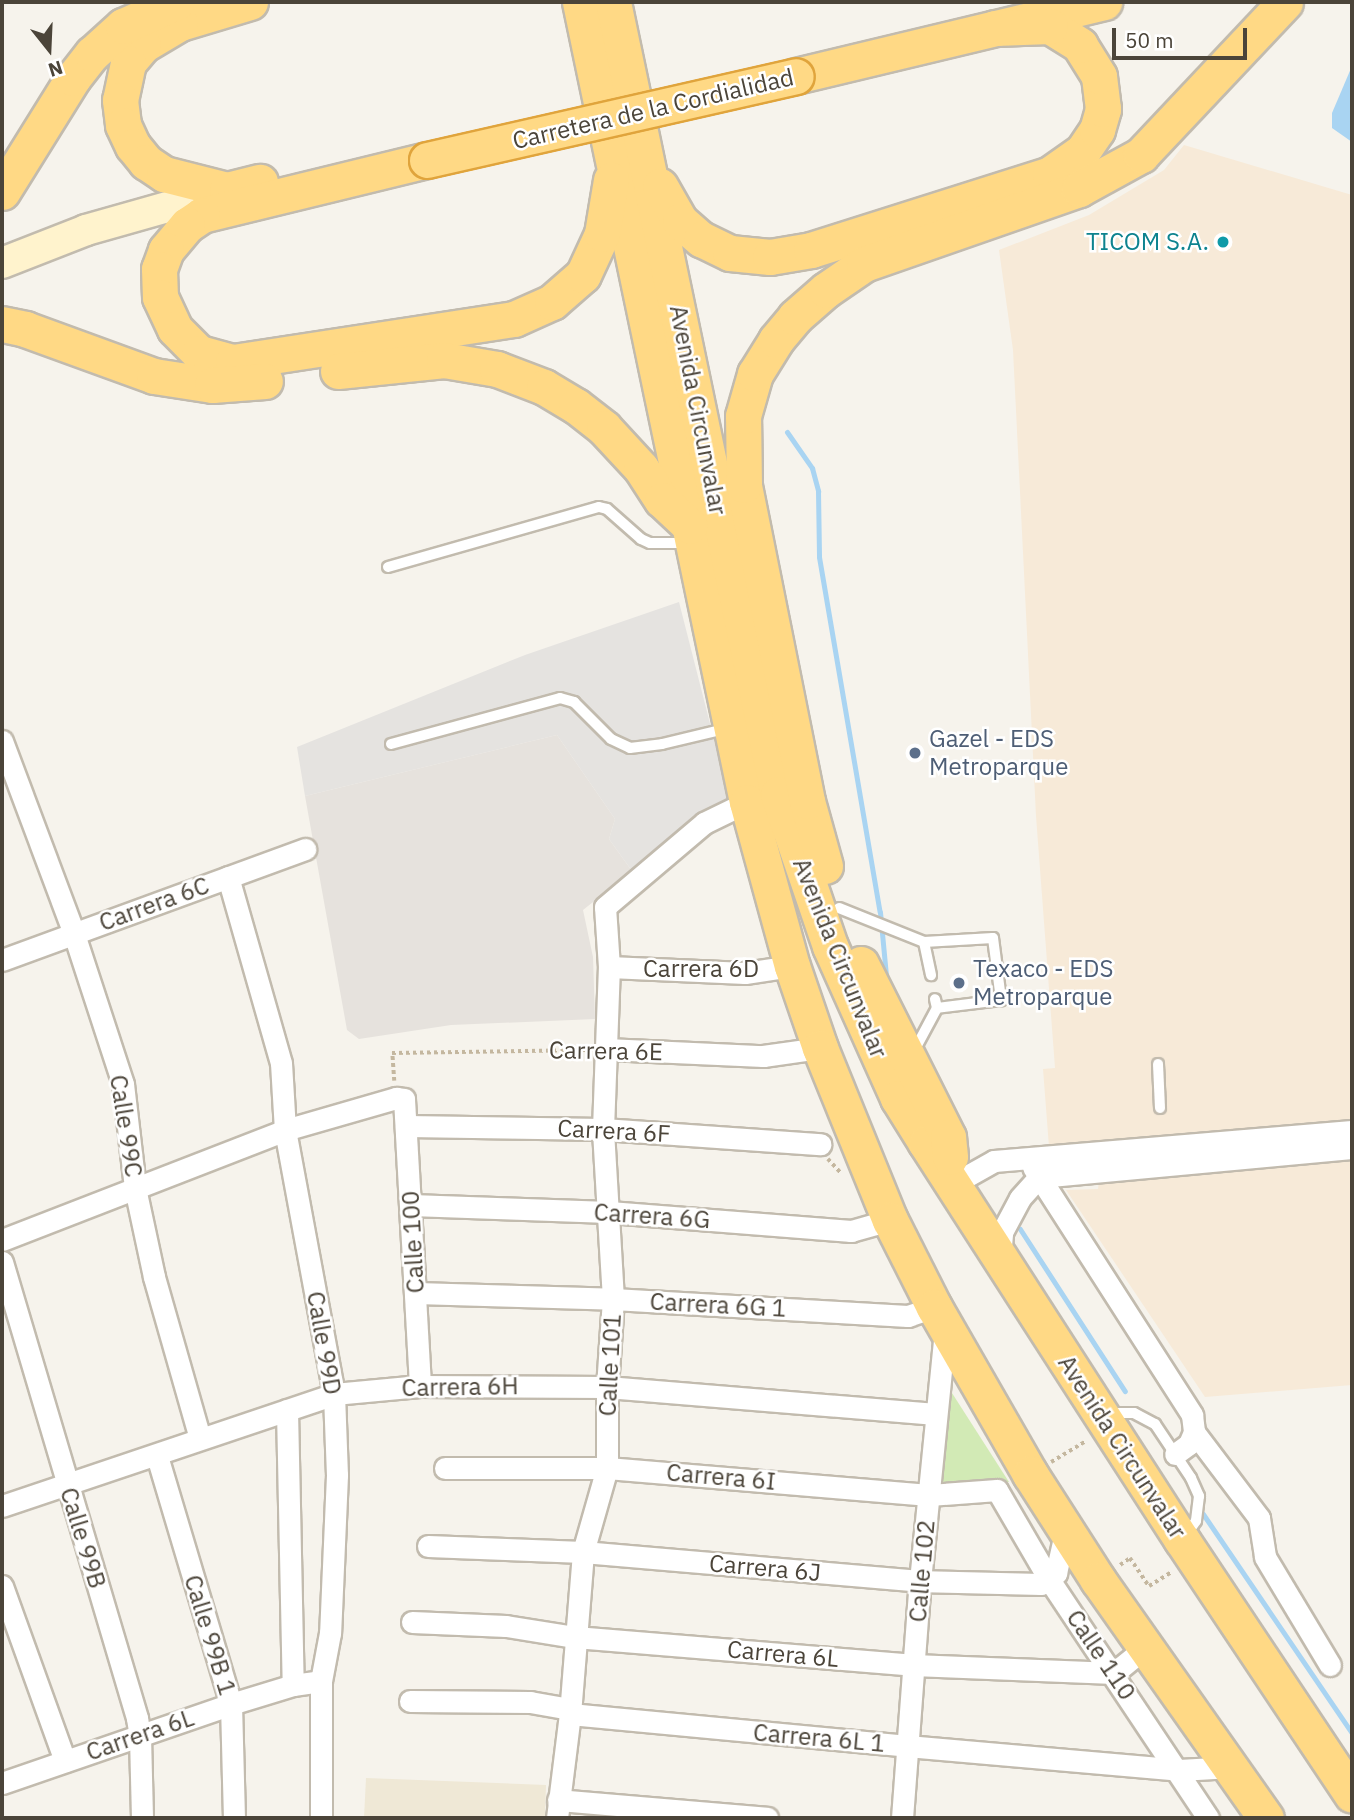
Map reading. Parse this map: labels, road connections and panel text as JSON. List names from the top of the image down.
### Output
{
  "streets": {
    "highway": ["Carretera de la Cordialidad", "Avenida Circunvalar"],
    "street": [
      "Carrera 6C",
      "Carrera 6D",
      "Carrera 6E",
      "Calle 99C",
      "Carrera 6F",
      "Carrera 6G",
      "Calle 100",
      "Carrera 6G 1",
      "Calle 99D",
      "Calle 101",
      "Carrera 6H",
      "Carrera 6I",
      "Calle 99B",
      "Carrera 6J",
      "Calle 102",
      "Calle 99B 1",
      "Carrera 6L",
      "Calle 110",
      "Carrera 6L 1"
    ]
  },
  "crossings": [
    ["Avenida Circunvalar", "Carrera 6D"],
    ["Avenida Circunvalar", "Carrera 6E"],
    ["Avenida Circunvalar", "Carrera 6G"],
    ["Avenida Circunvalar", "Carrera 6G 1"],
    ["Avenida Circunvalar", "Calle 101"],
    ["Avenida Circunvalar", "Calle 102"],
    ["Avenida Circunvalar", "Carrera 6L 1"],
    ["Carrera 6C", "Calle 99C"],
    ["Carrera 6C", "Calle 99D"],
    ["Carrera 6D", "Calle 101"],
    ["Carrera 6E", "Calle 100"],
    ["Carrera 6E", "Calle 101"],
    ["Calle 99C", "Carrera 6H"],
    ["Carrera 6F", "Calle 100"],
    ["Carrera 6F", "Calle 101"],
    ["Carrera 6G", "Calle 100"],
    ["Carrera 6G", "Calle 101"],
    ["Calle 100", "Carrera 6G 1"],
    ["Calle 100", "Carrera 6H"],
    ["Carrera 6G 1", "Calle 101"],
    ["Carrera 6G 1", "Calle 102"],
    ["Calle 99D", "Carrera 6H"],
    ["Calle 99D", "Carrera 6L"],
    ["Calle 101", "Carrera 6H"],
    ["Calle 101", "Carrera 6I"],
    ["Calle 101", "Carrera 6J"],
    ["Calle 101", "Carrera 6L"],
    ["Calle 101", "Carrera 6L 1"],
    ["Carrera 6H", "Calle 99B"],
    ["Carrera 6H", "Calle 102"],
    ["Carrera 6H", "Calle 99B 1"],
    ["Carrera 6I", "Calle 102"],
    ["Carrera 6I", "Calle 110"],
    ["Calle 99B", "Carrera 6L"],
    ["Carrera 6J", "Calle 102"],
    ["Carrera 6J", "Calle 110"],
    ["Calle 102", "Carrera 6L"],
    ["Calle 102", "Carrera 6L 1"],
    ["Calle 99B 1", "Carrera 6L"],
    ["Carrera 6L", "Calle 110"],
    ["Calle 110", "Carrera 6L 1"]
  ],
  "places": ["TICOM S.A.", "Gazel - EDS Metroparque", "Texaco - EDS Metroparque"],
  "scale_bar": "50 m",
  "north": "bottom"
}
